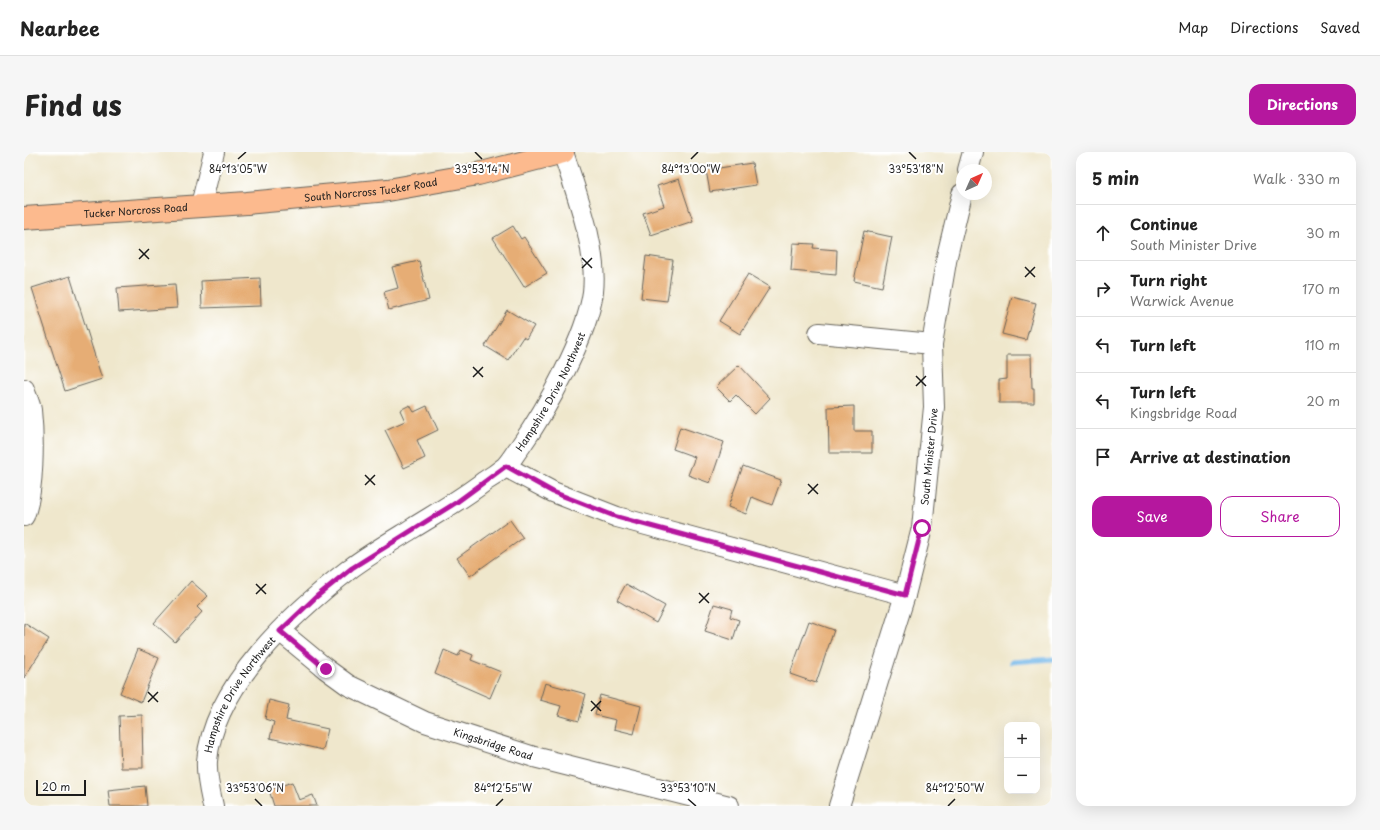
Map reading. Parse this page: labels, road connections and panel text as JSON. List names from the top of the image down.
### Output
{
  "streets": {
    "main road": ["South Norcross Tucker Road", "Tucker Norcross Road"],
    "street": ["Hampshire Drive Northwest", "South Minister Drive", "Kingsbridge Road"]
  },
  "crossings": [
    ["South Norcross Tucker Road", "Tucker Norcross Road"],
    ["South Norcross Tucker Road", "Hampshire Drive Northwest"],
    ["Hampshire Drive Northwest", "Kingsbridge Road"]
  ],
  "scale_bar": "20 m",
  "north": "top right",
  "page": {
    "header": "Nearbee",
    "nav": ["Map", "Directions", "Saved"],
    "title": "Find us",
    "buttons": [
      "Directions",
      ["Save", "Share"]
    ],
    "heading": ["5 min", "Walk · 330 m"],
    "list": [
      ["Continue", "South Minister Drive", "30 m"],
      ["Turn right", "Warwick Avenue", "170 m"],
      ["Turn left", "110 m"],
      ["Turn left", "Kingsbridge Road", "20 m"],
      "Arrive at destination"
    ],
    "map_buttons": ["+", "−"],
    "scale": "20 m"
  },
  "coordinates": [
    "84°13'05\"W",
    "33°53'14\"N",
    "84°13'00\"W",
    "33°53'18\"N",
    "84°12'55\"W",
    "84°12'50\"W",
    "33°53'06\"N",
    "33°53'10\"N"
  ]
}
